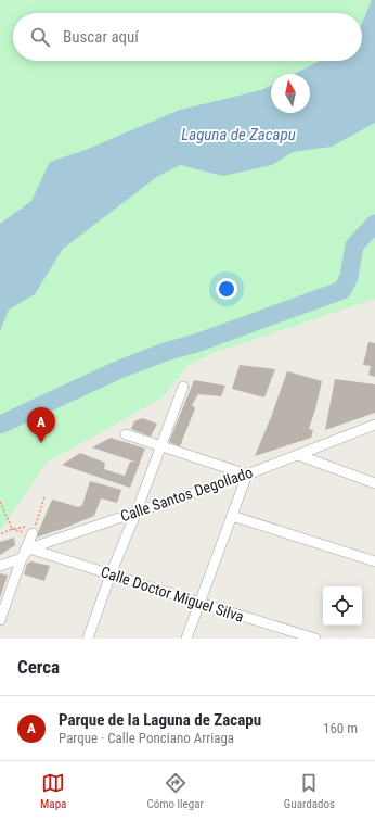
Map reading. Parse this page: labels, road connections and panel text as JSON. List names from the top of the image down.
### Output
{
  "streets": {
    "street": ["Calle Santos Degollado", "Calle Doctor Miguel Silva"]
  },
  "crossings": [
    ["Calle Santos Degollado", "Calle Doctor Miguel Silva"]
  ],
  "water": ["Laguna de Zacapu"],
  "north": "top",
  "page": {
    "search": "Buscar aquí",
    "pins": "A",
    "heading": "Cerca",
    "list": [
      {
        "mark": "A",
        "name": "Parque de la Laguna de Zacapu",
        "note": "Parque · Calle Ponciano Arriaga",
        "value": "160 m"
      }
    ],
    "nav": ["Mapa", "Cómo llegar", "Guardados"]
  }
}
